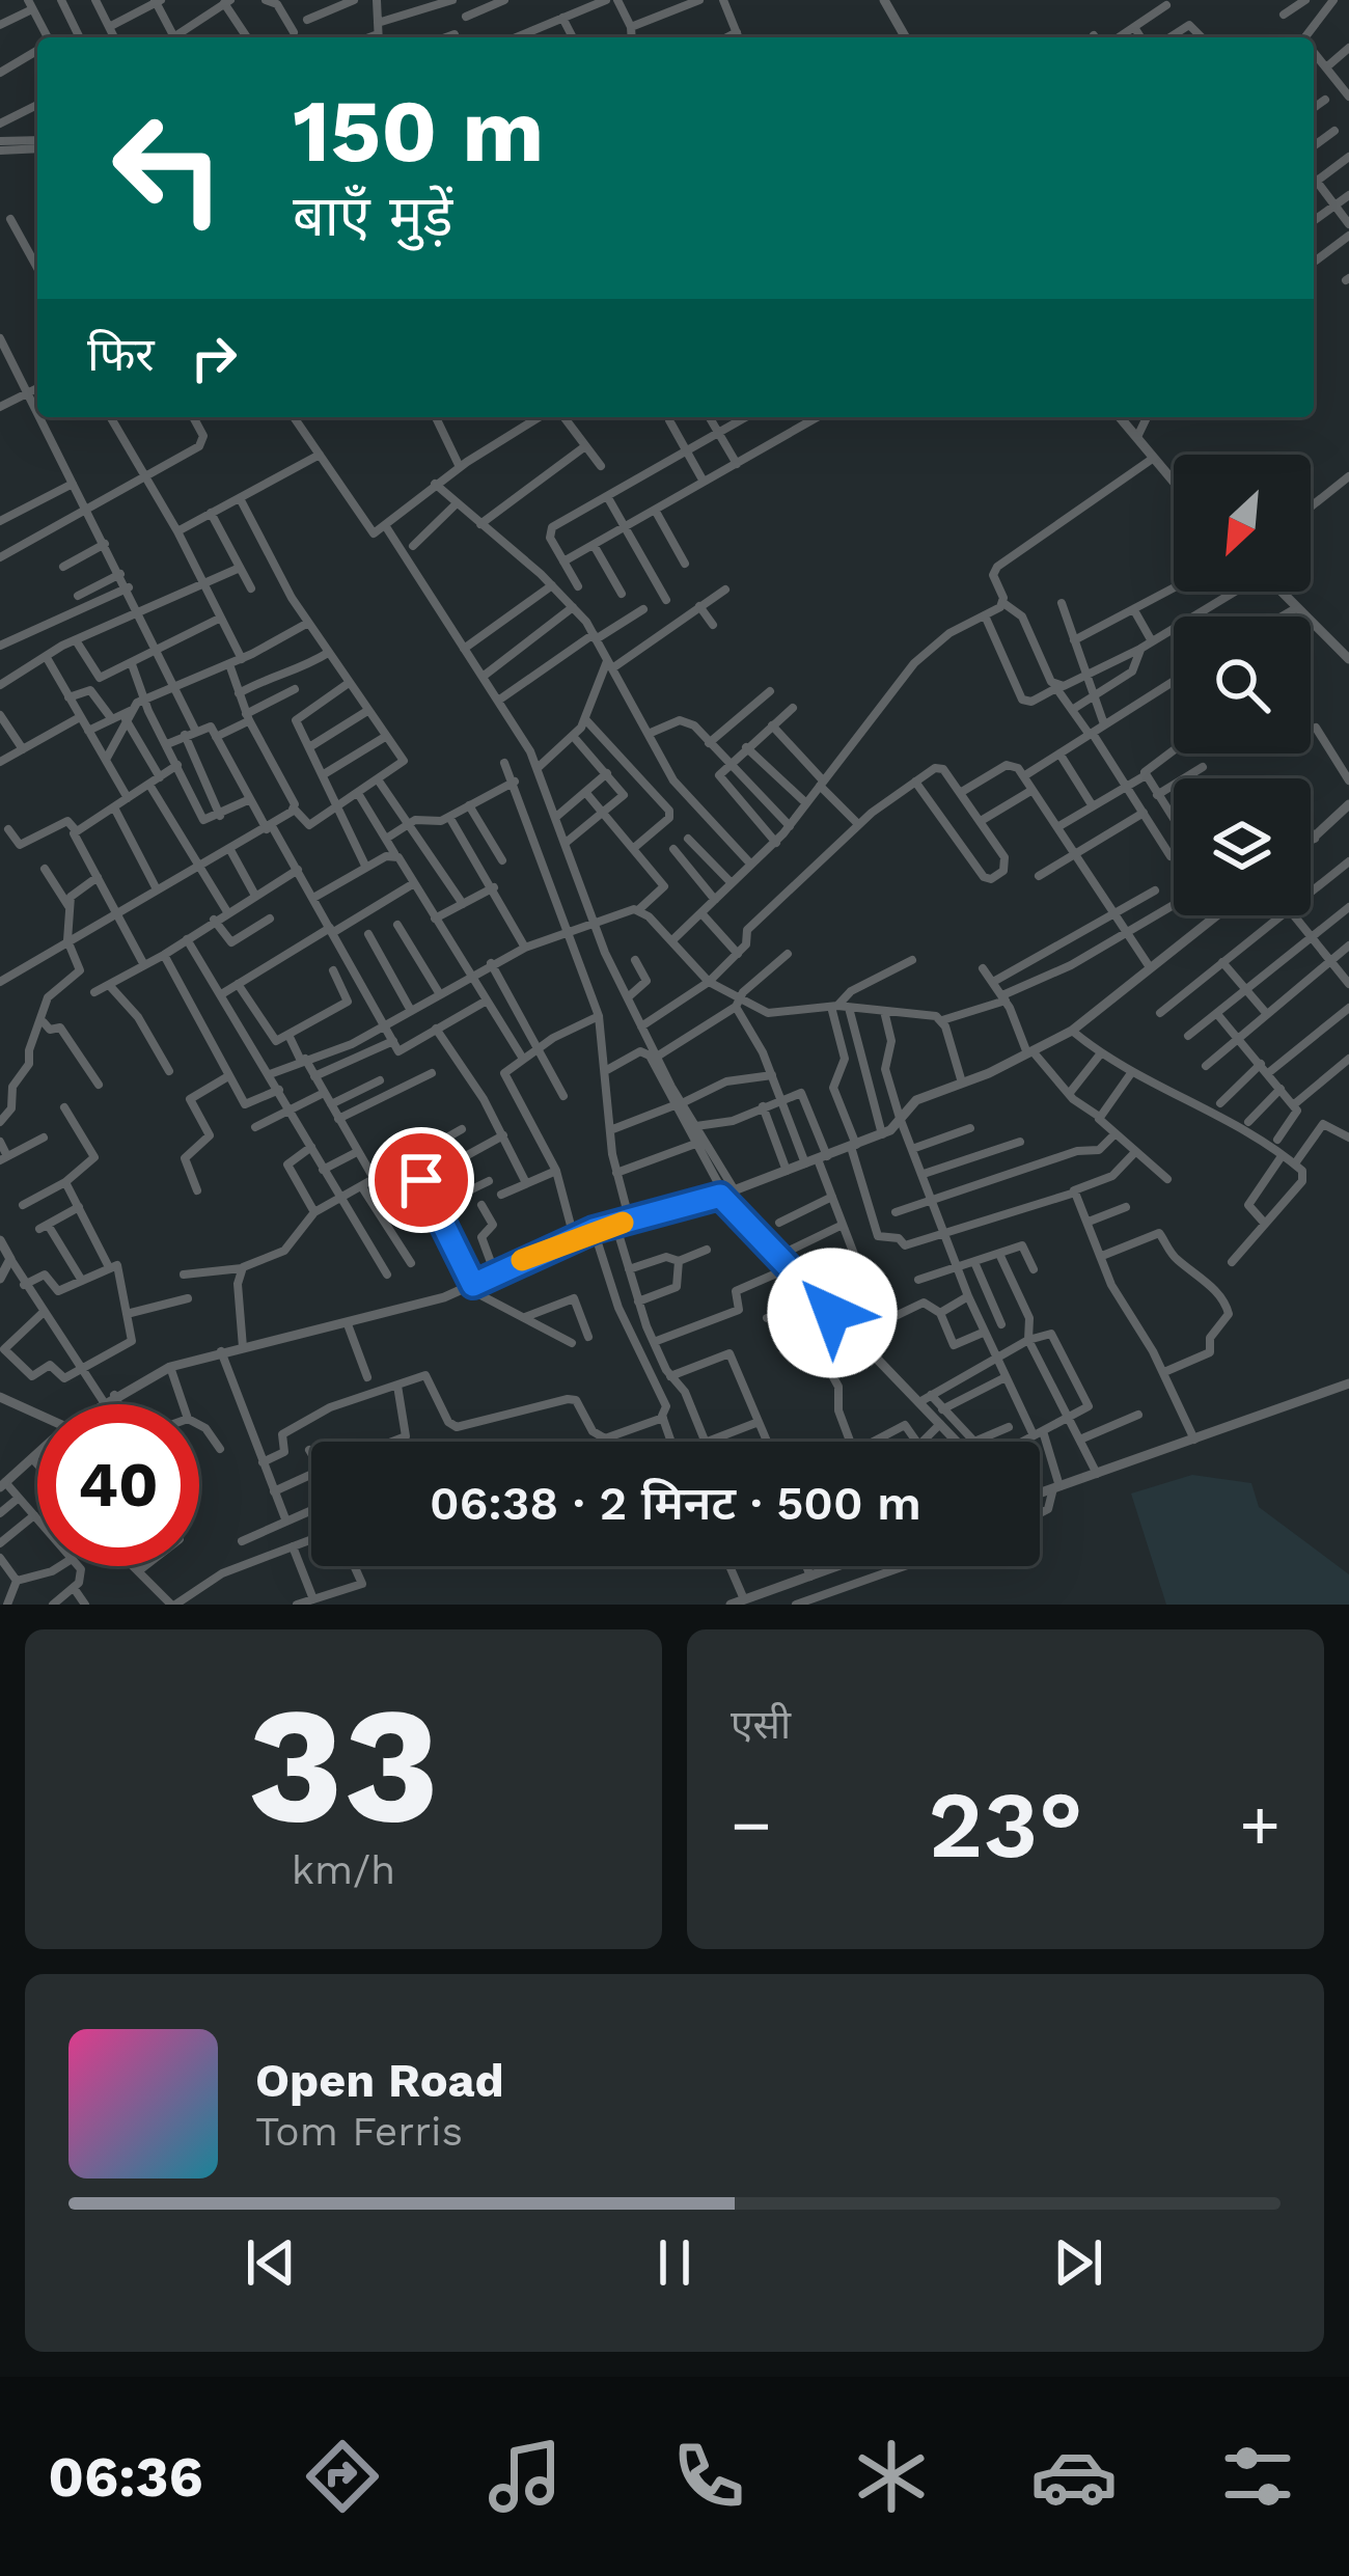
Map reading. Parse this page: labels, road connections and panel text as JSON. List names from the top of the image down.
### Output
{
  "north": "bottom left",
  "page": {
    "turn": ["150 m", "बाएँ मुड़ें"],
    "then": "फिर",
    "limit": "40",
    "trip": "06:38 · 2 मिनट · 500 m",
    "tile": [
      ["33", "km/h"],
      "एसी"
    ],
    "heat": ["−", "23°", "+"],
    "song": ["Open Road", "Tom Ferris"],
    "tabs": "06:36"
  }
}
